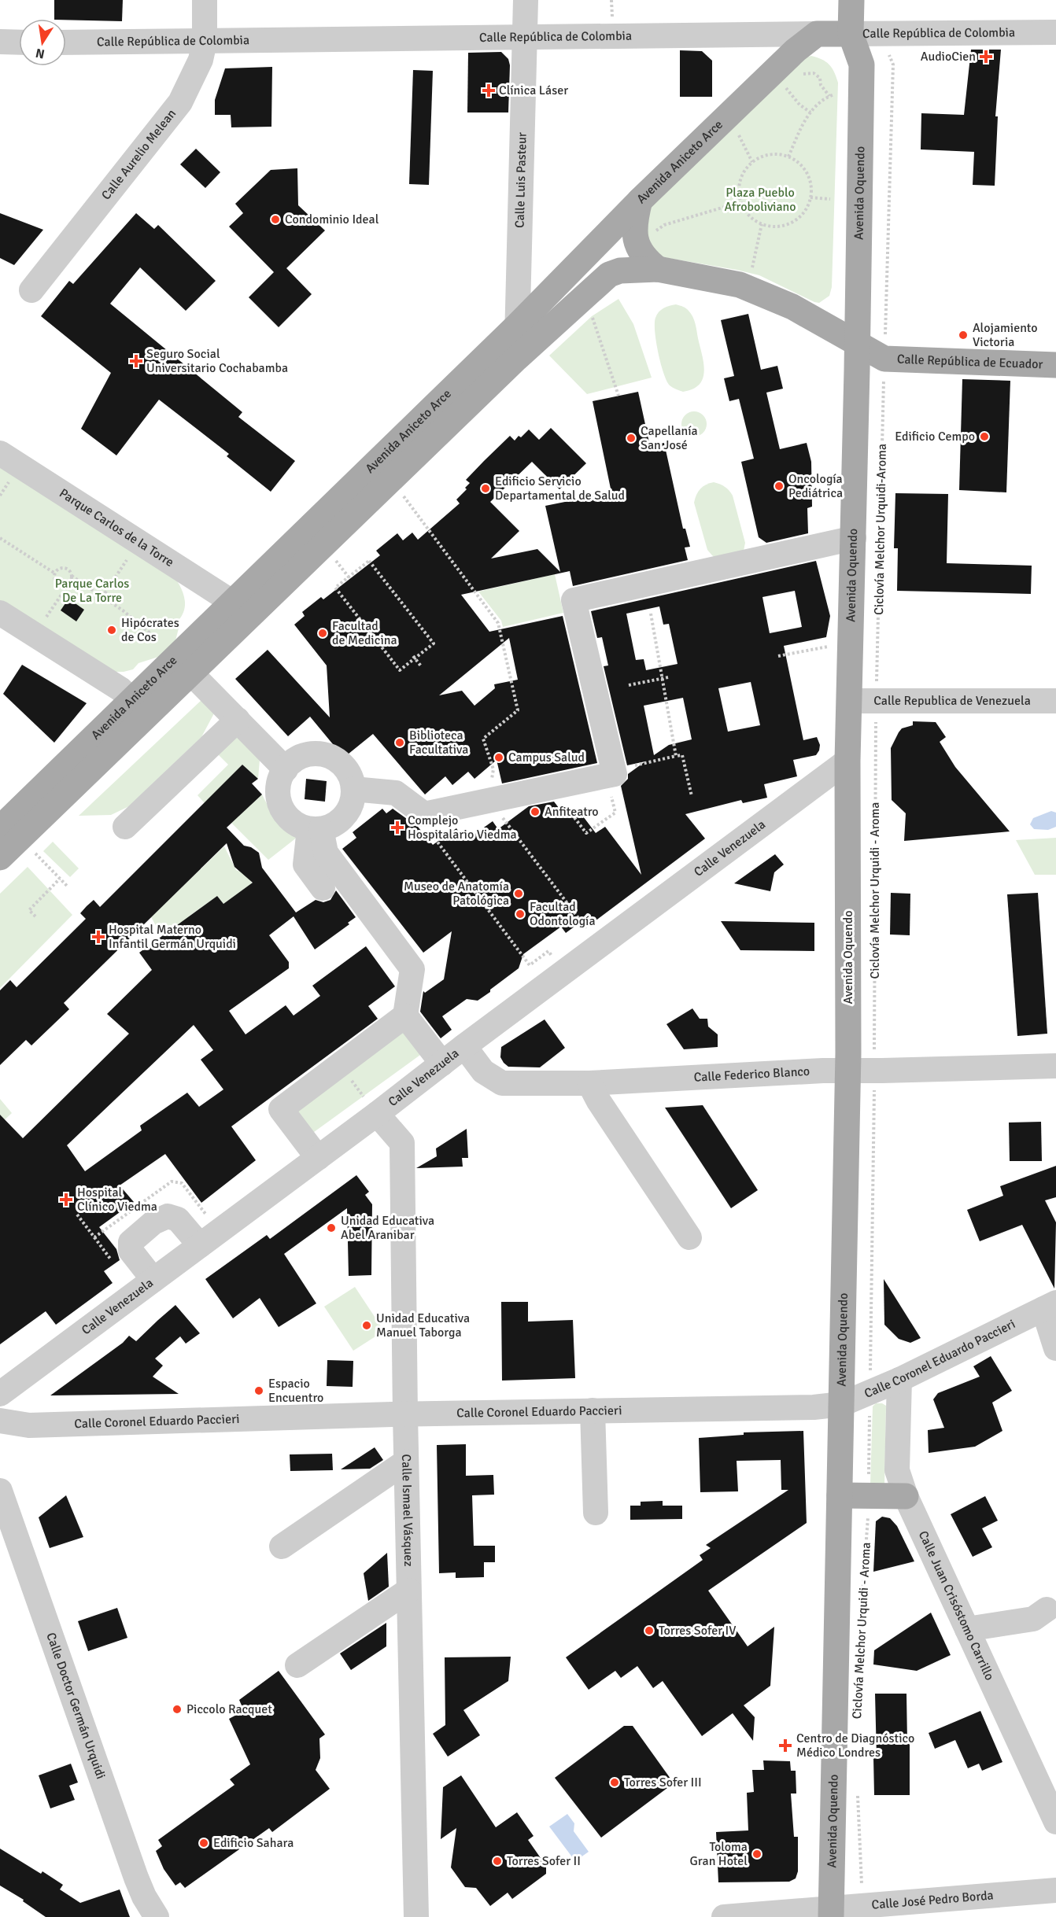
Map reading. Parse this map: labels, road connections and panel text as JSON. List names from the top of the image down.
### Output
{
  "streets": {
    "main road": [
      "Calle República de Colombia",
      "Avenida Aniceto Arce",
      "Avenida Oquendo",
      "Calle República de Ecuador"
    ],
    "street": [
      "Calle Aurelio Melean",
      "Calle Luis Pasteur",
      "Parque Carlos de la Torre",
      "Calle Republica de Venezuela",
      "Calle Venezuela",
      "Calle Federico Blanco",
      "Calle Coronel Eduardo Paccieri",
      "Calle Ismael Vásquez",
      "Calle Juan Crisóstomo Carrillo",
      "Calle Doctor Germán Urquidi",
      "Calle José Pedro Borda"
    ],
    "path": ["Ciclovía Melchor Urquidi-Aroma", "Ciclovía Melchor Urquidi - Aroma"]
  },
  "crossings": [
    ["Calle República de Colombia", "Calle Aurelio Melean"],
    ["Calle República de Colombia", "Avenida Aniceto Arce"],
    ["Calle República de Colombia", "Calle Luis Pasteur"],
    ["Calle República de Colombia", "Avenida Oquendo"],
    ["Avenida Aniceto Arce", "Calle Luis Pasteur"],
    ["Avenida Aniceto Arce", "Avenida Oquendo"],
    ["Avenida Aniceto Arce", "Calle República de Ecuador"],
    ["Avenida Aniceto Arce", "Parque Carlos de la Torre"],
    ["Avenida Oquendo", "Calle República de Ecuador"],
    ["Avenida Oquendo", "Calle Republica de Venezuela"],
    ["Avenida Oquendo", "Calle Venezuela"],
    ["Avenida Oquendo", "Calle Federico Blanco"],
    ["Avenida Oquendo", "Calle Coronel Eduardo Paccieri"],
    ["Avenida Oquendo", "Calle José Pedro Borda"],
    ["Calle Venezuela", "Calle Federico Blanco"],
    ["Calle Venezuela", "Calle Ismael Vásquez"],
    ["Calle Coronel Eduardo Paccieri", "Calle Ismael Vásquez"],
    ["Calle Coronel Eduardo Paccieri", "Calle Juan Crisóstomo Carrillo"]
  ],
  "parks": ["Plaza Pueblo Afroboliviano", "Parque Carlos De La Torre"],
  "places": {
    "health": [
      "AudioCien",
      "Clínica Láser",
      "Seguro Social Universitario Cochabamba",
      "Complejo Hospitalario Viedma",
      "Hospital Materno Infantil Germán Urquidi",
      "Hospital Clínico Viedma",
      "Centro de Diagnóstico Médico Londres"
    ],
    "other": [
      "Condominio Ideal",
      "Alojamiento Victoria",
      "Edificio Cempo",
      "Capellanía San José",
      "Oncología Pediátrica",
      "Edificio Servicio Departamental de Salud",
      "Hipócrates de Cos",
      "Facultad de Medicina",
      "Biblioteca Facultativa",
      "Campus Salud",
      "Anfiteatro",
      "Museo de Anatomía Patológica",
      "Facultad Odontología",
      "Unidad Educativa Abel Aranibar",
      "Unidad Educativa Manuel Taborga",
      "Espacio Encuentro",
      "Torres Sofer IV",
      "Piccolo Racquet",
      "Torres Sofer III",
      "Edificio Sahara",
      "Toloma Gran Hotel",
      "Torres Sofer II"
    ]
  },
  "north": "bottom"
}
